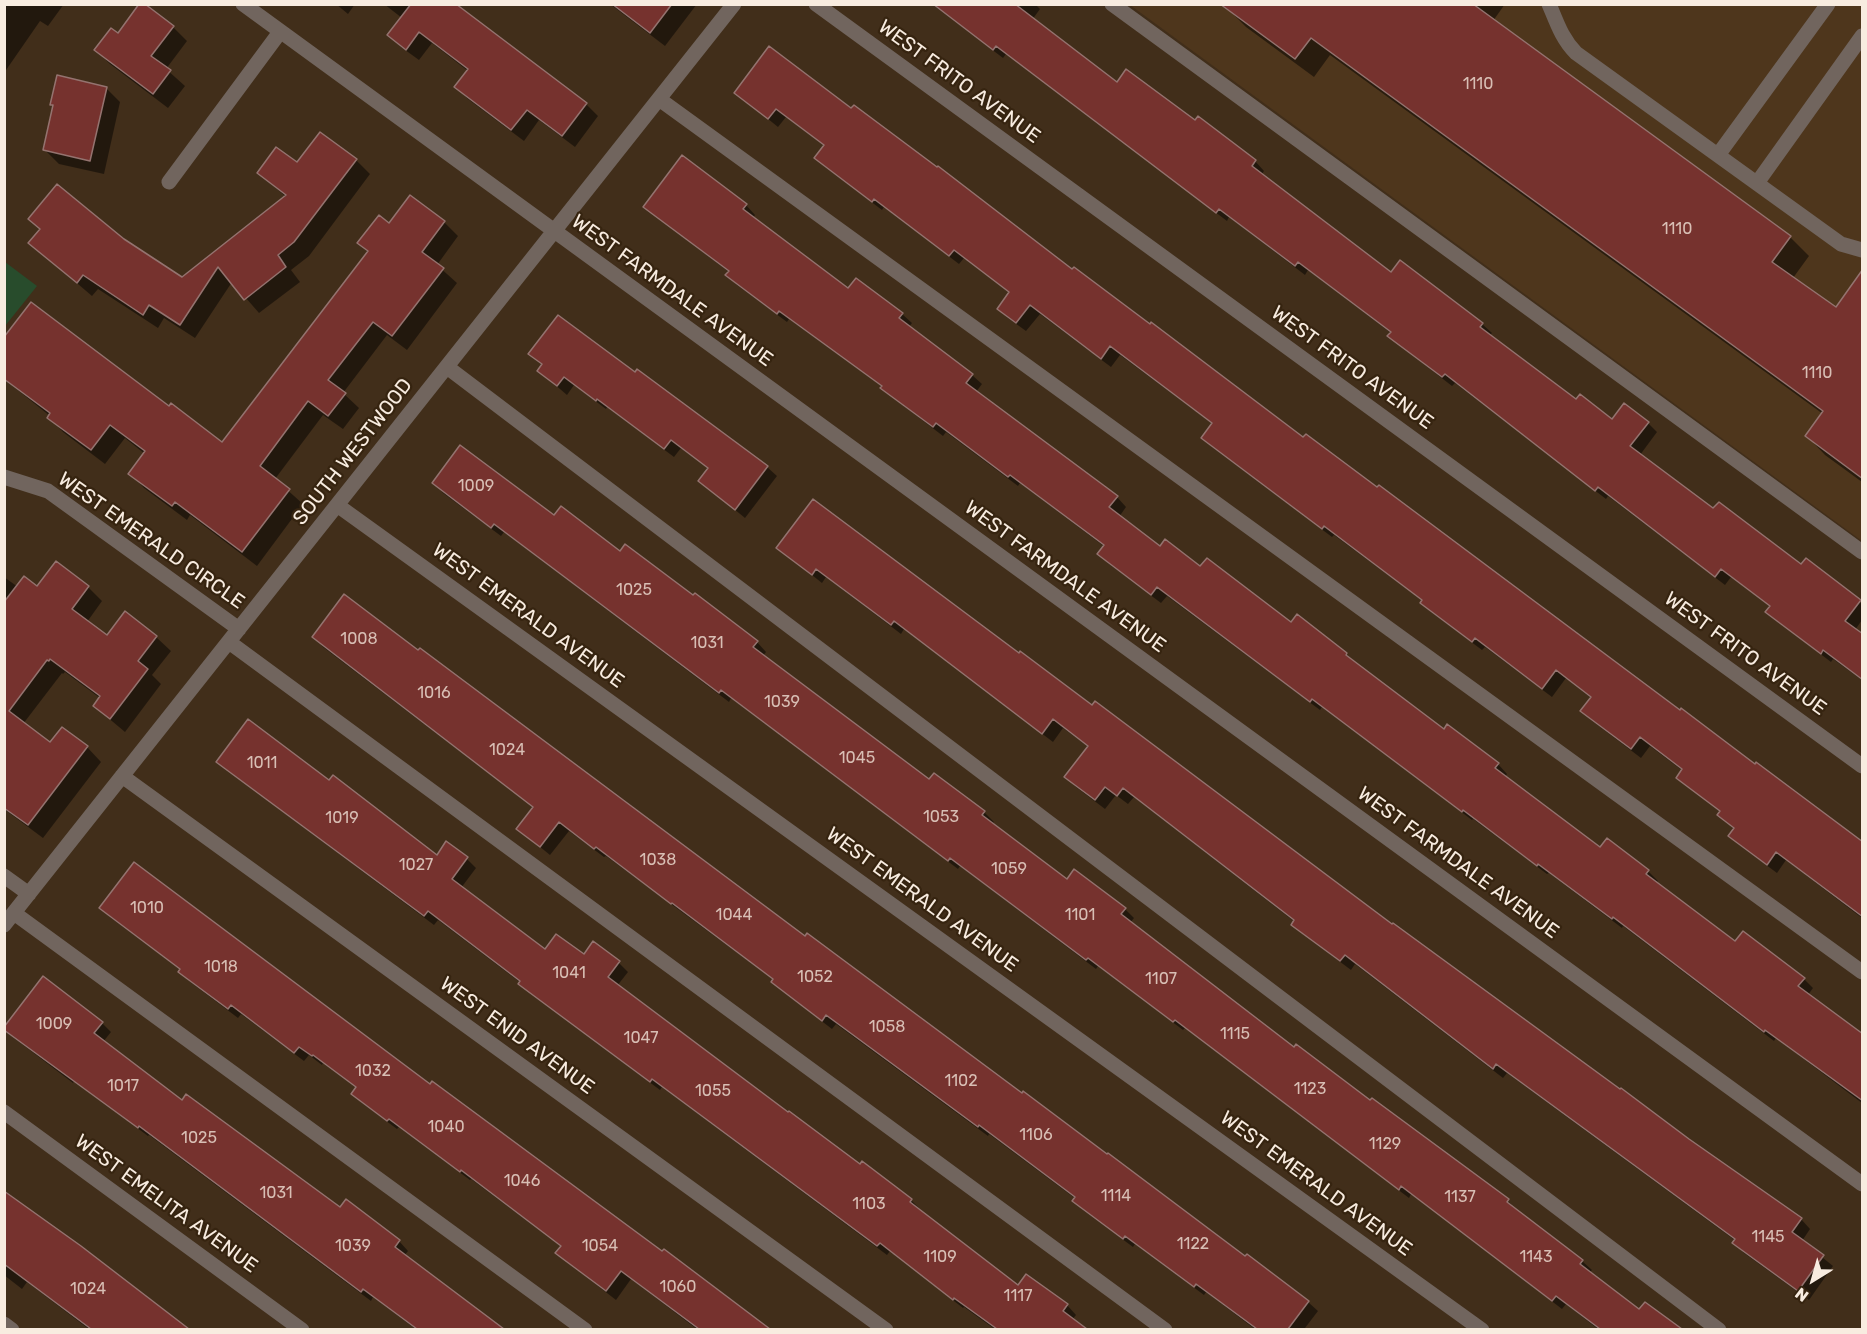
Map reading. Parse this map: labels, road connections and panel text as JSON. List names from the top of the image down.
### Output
{
  "streets": {
    "street": [
      "WEST FRITO AVENUE",
      "WEST FARMDALE AVENUE",
      "SOUTH WESTWOOD",
      "WEST EMERALD CIRCLE",
      "WEST EMERALD AVENUE",
      "WEST ENID AVENUE",
      "WEST EMELITA AVENUE"
    ]
  },
  "crossings": [
    ["WEST FARMDALE AVENUE", "SOUTH WESTWOOD"],
    ["SOUTH WESTWOOD", "WEST EMERALD CIRCLE"],
    ["SOUTH WESTWOOD", "WEST EMERALD AVENUE"],
    ["SOUTH WESTWOOD", "WEST ENID AVENUE"]
  ],
  "house_numbers": [
    "1110",
    "1110",
    "1110",
    "1009",
    "1025",
    "1008",
    "1031",
    "1016",
    "1039",
    "1024",
    "1045",
    "1011",
    "1053",
    "1019",
    "1038",
    "1027",
    "1059",
    "1010",
    "1044",
    "1101",
    "1018",
    "1041",
    "1052",
    "1107",
    "1009",
    "1058",
    "1115",
    "1047",
    "1032",
    "1102",
    "1017",
    "1123",
    "1055",
    "1040",
    "1106",
    "1025",
    "1129",
    "1046",
    "1031",
    "1114",
    "1137",
    "1103",
    "1145",
    "1122",
    "1039",
    "1054",
    "1109",
    "1143",
    "1060",
    "1024",
    "1117"
  ],
  "north": "bottom left"
}
